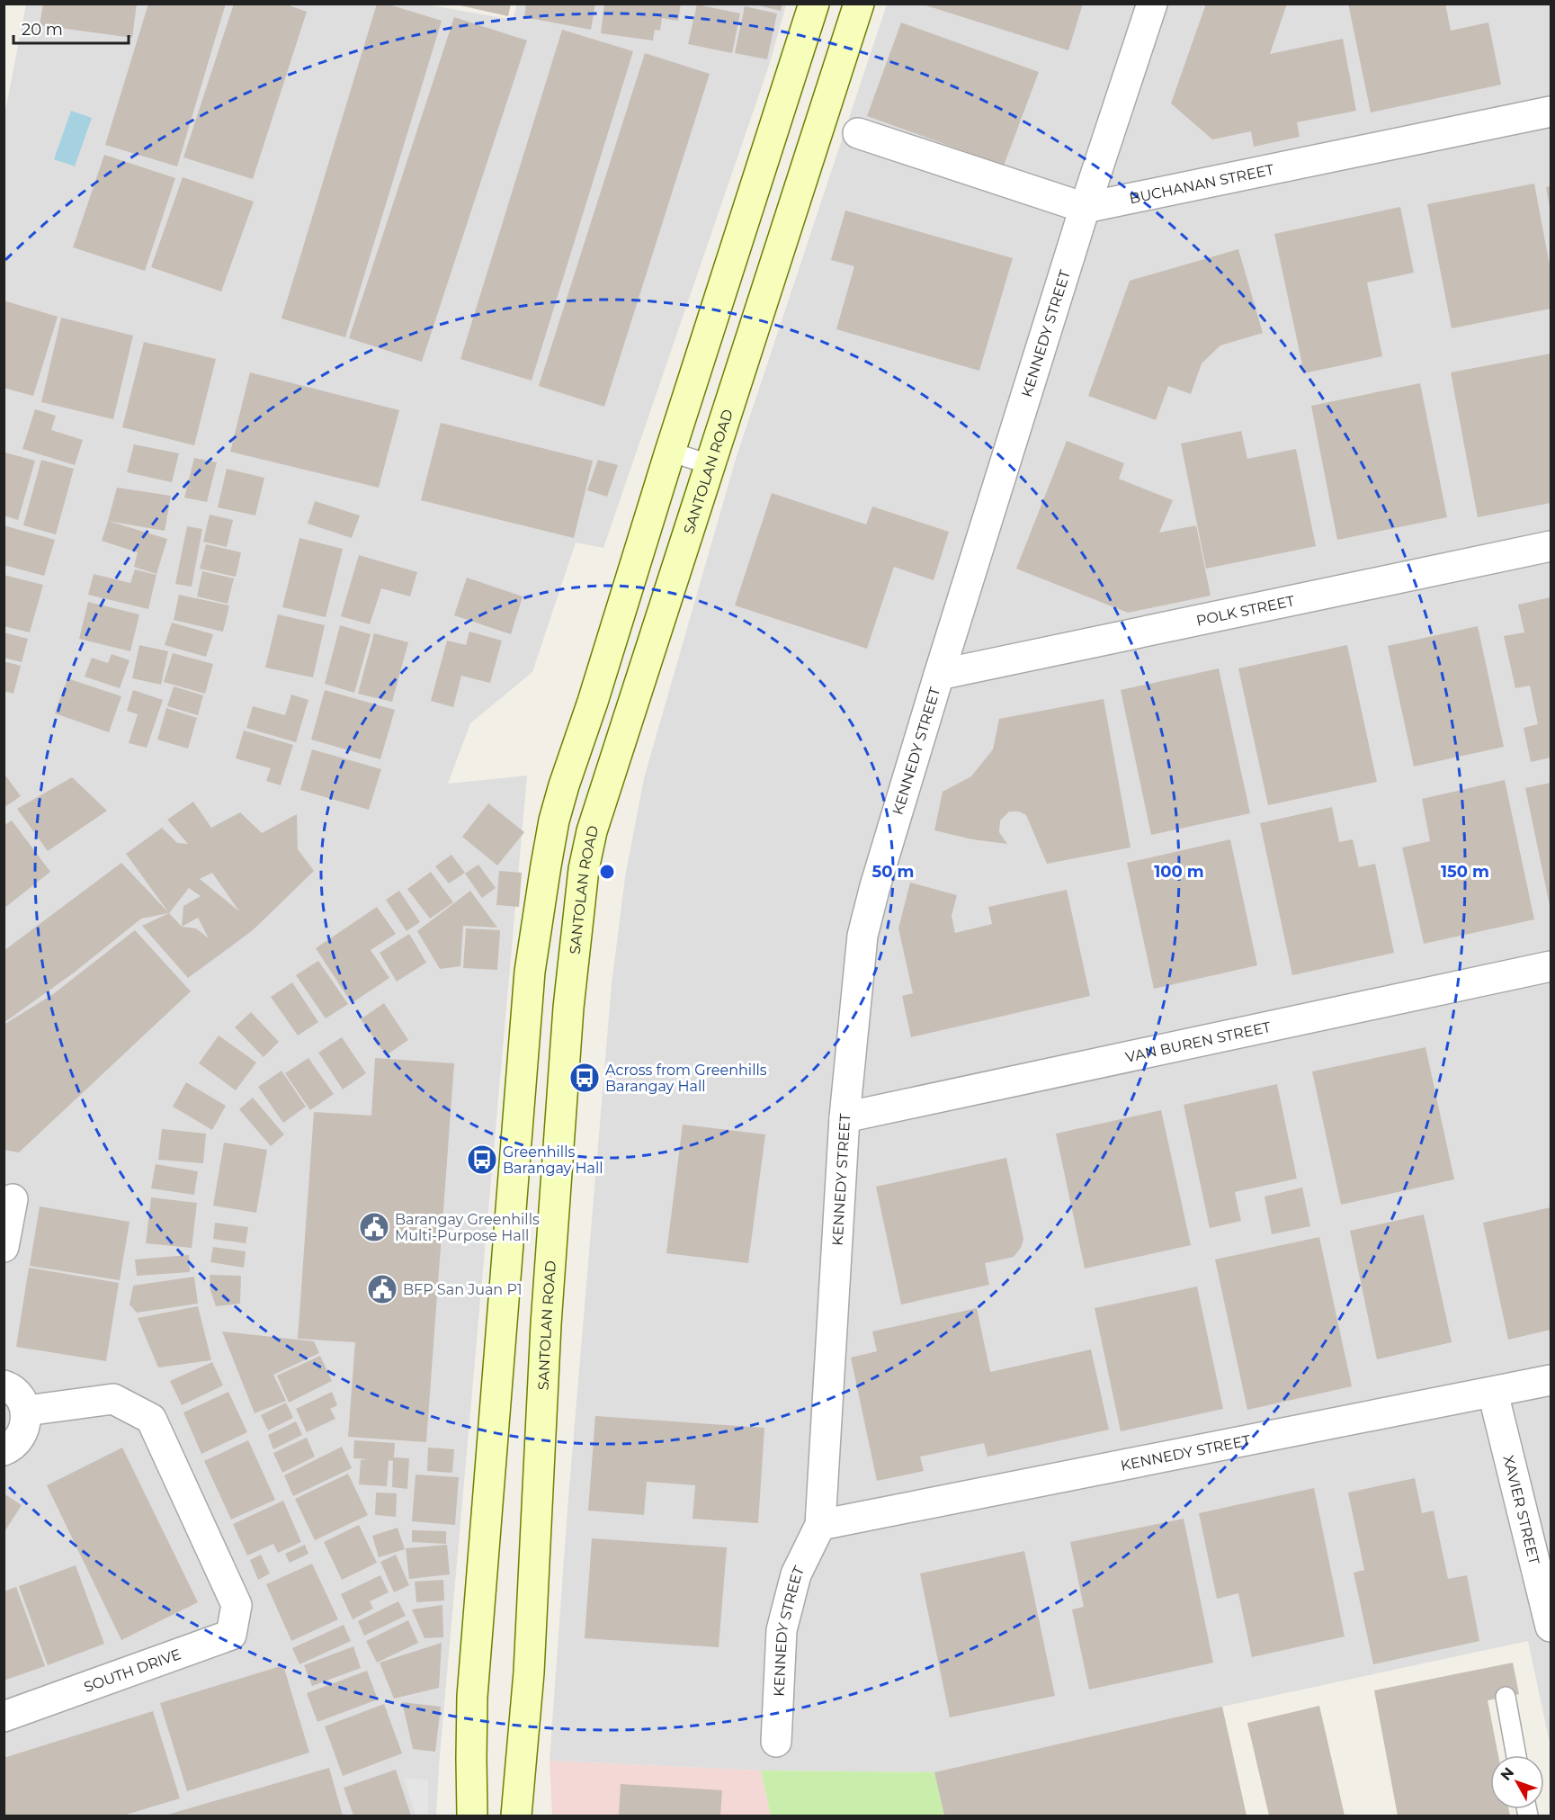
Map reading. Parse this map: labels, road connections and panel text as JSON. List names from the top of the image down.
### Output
{
  "streets": {
    "main road": ["SANTOLAN ROAD"],
    "street": [
      "BUCHANAN STREET",
      "KENNEDY STREET",
      "POLK STREET",
      "VAN BUREN STREET",
      "XAVIER STREET",
      "SOUTH DRIVE"
    ]
  },
  "crossings": [
    ["BUCHANAN STREET", "KENNEDY STREET"],
    ["KENNEDY STREET", "POLK STREET"],
    ["KENNEDY STREET", "VAN BUREN STREET"],
    ["KENNEDY STREET", "XAVIER STREET"]
  ],
  "places": {
    "bus stop": ["Across from Greenhills Barangay Hall", "Greenhills Barangay Hall"],
    "public building": ["Barangay Greenhills Multi-Purpose Hall", "BFP San Juan P1"]
  },
  "scale_bar": "20 m",
  "north": "top left",
  "rings": ["50 m", "100 m", "150 m"]
}
